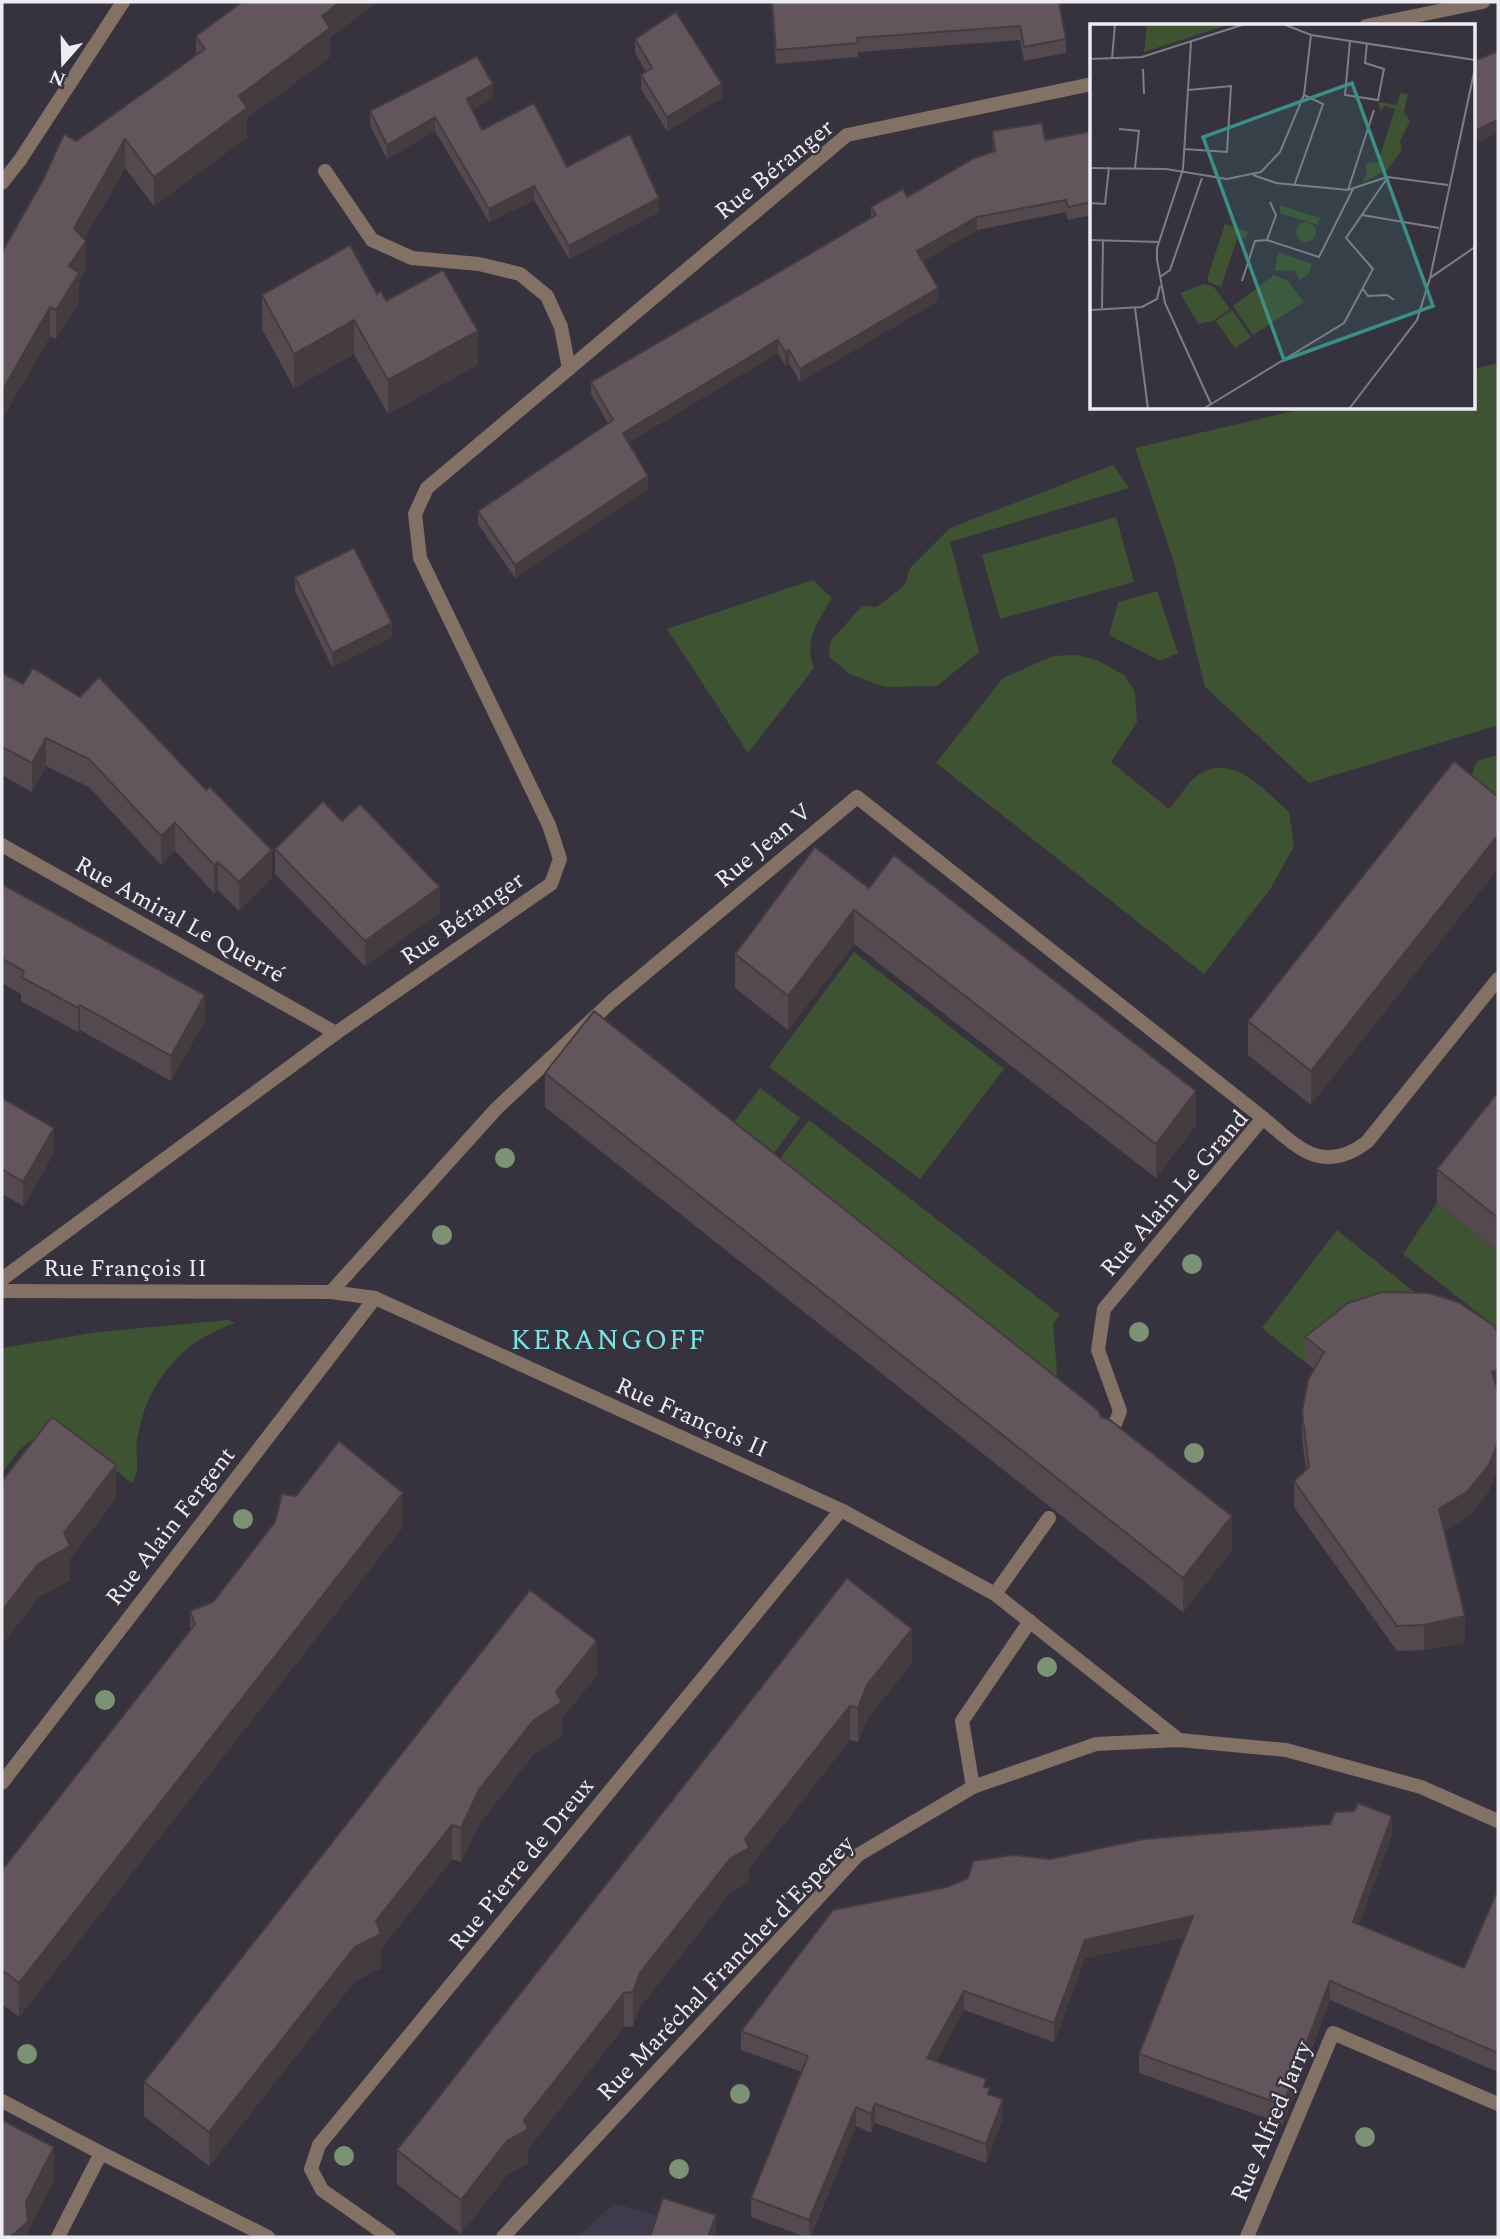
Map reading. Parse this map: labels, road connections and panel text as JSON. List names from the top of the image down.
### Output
{
  "streets": {
    "street": [
      "Rue Béranger",
      "Rue Jean V",
      "Rue Amiral Le Querré",
      "Rue Alain Le Grand",
      "Rue François II",
      "Rue Alain Fergent",
      "Rue Pierre de Dreux",
      "Rue Maréchal Franchet d'Esperey",
      "Rue Alfred Jarry"
    ]
  },
  "crossings": [
    ["Rue Béranger", "Rue Amiral Le Querré"],
    ["Rue Jean V", "Rue Alain Le Grand"],
    ["Rue Jean V", "Rue François II"],
    ["Rue François II", "Rue Alain Fergent"],
    ["Rue François II", "Rue Pierre de Dreux"],
    ["Rue François II", "Rue Maréchal Franchet d'Esperey"]
  ],
  "districts": ["KERANGOFF"],
  "north": "bottom"
}
